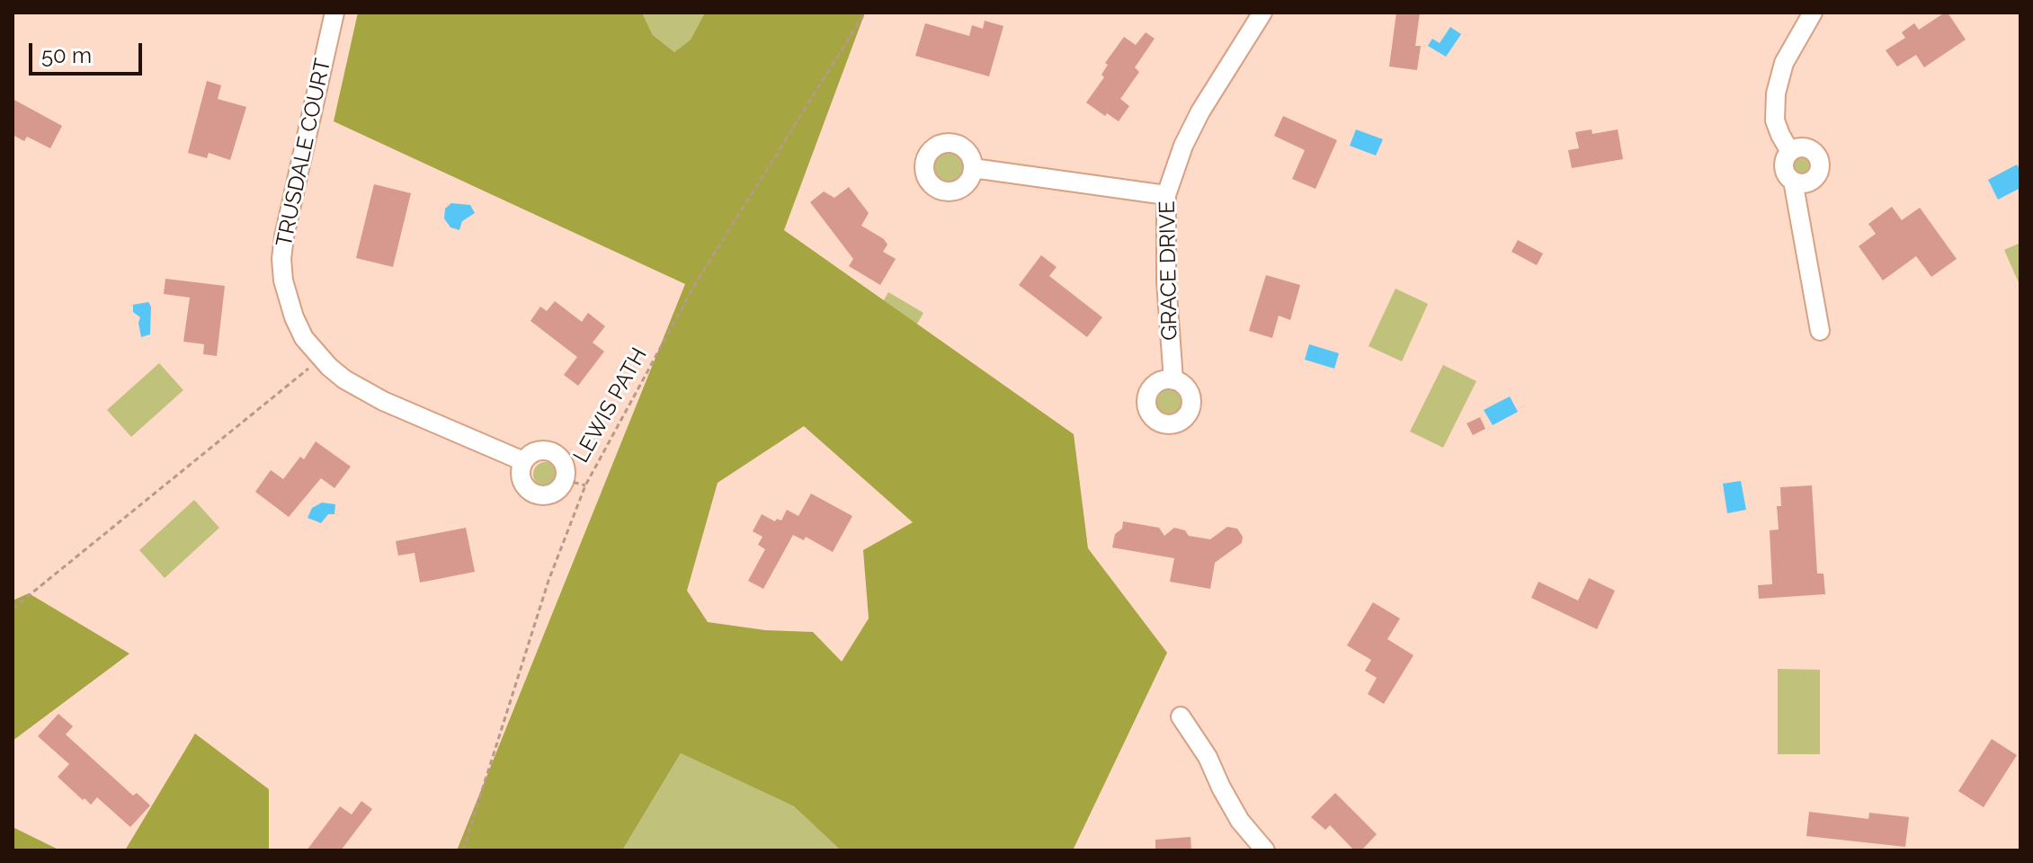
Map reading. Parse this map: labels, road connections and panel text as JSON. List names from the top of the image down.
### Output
{
  "streets": {
    "street": ["TRUSDALE COURT", "GRACE DRIVE"],
    "path": ["LEWIS PATH"]
  },
  "scale_bar": "50 m"
}
